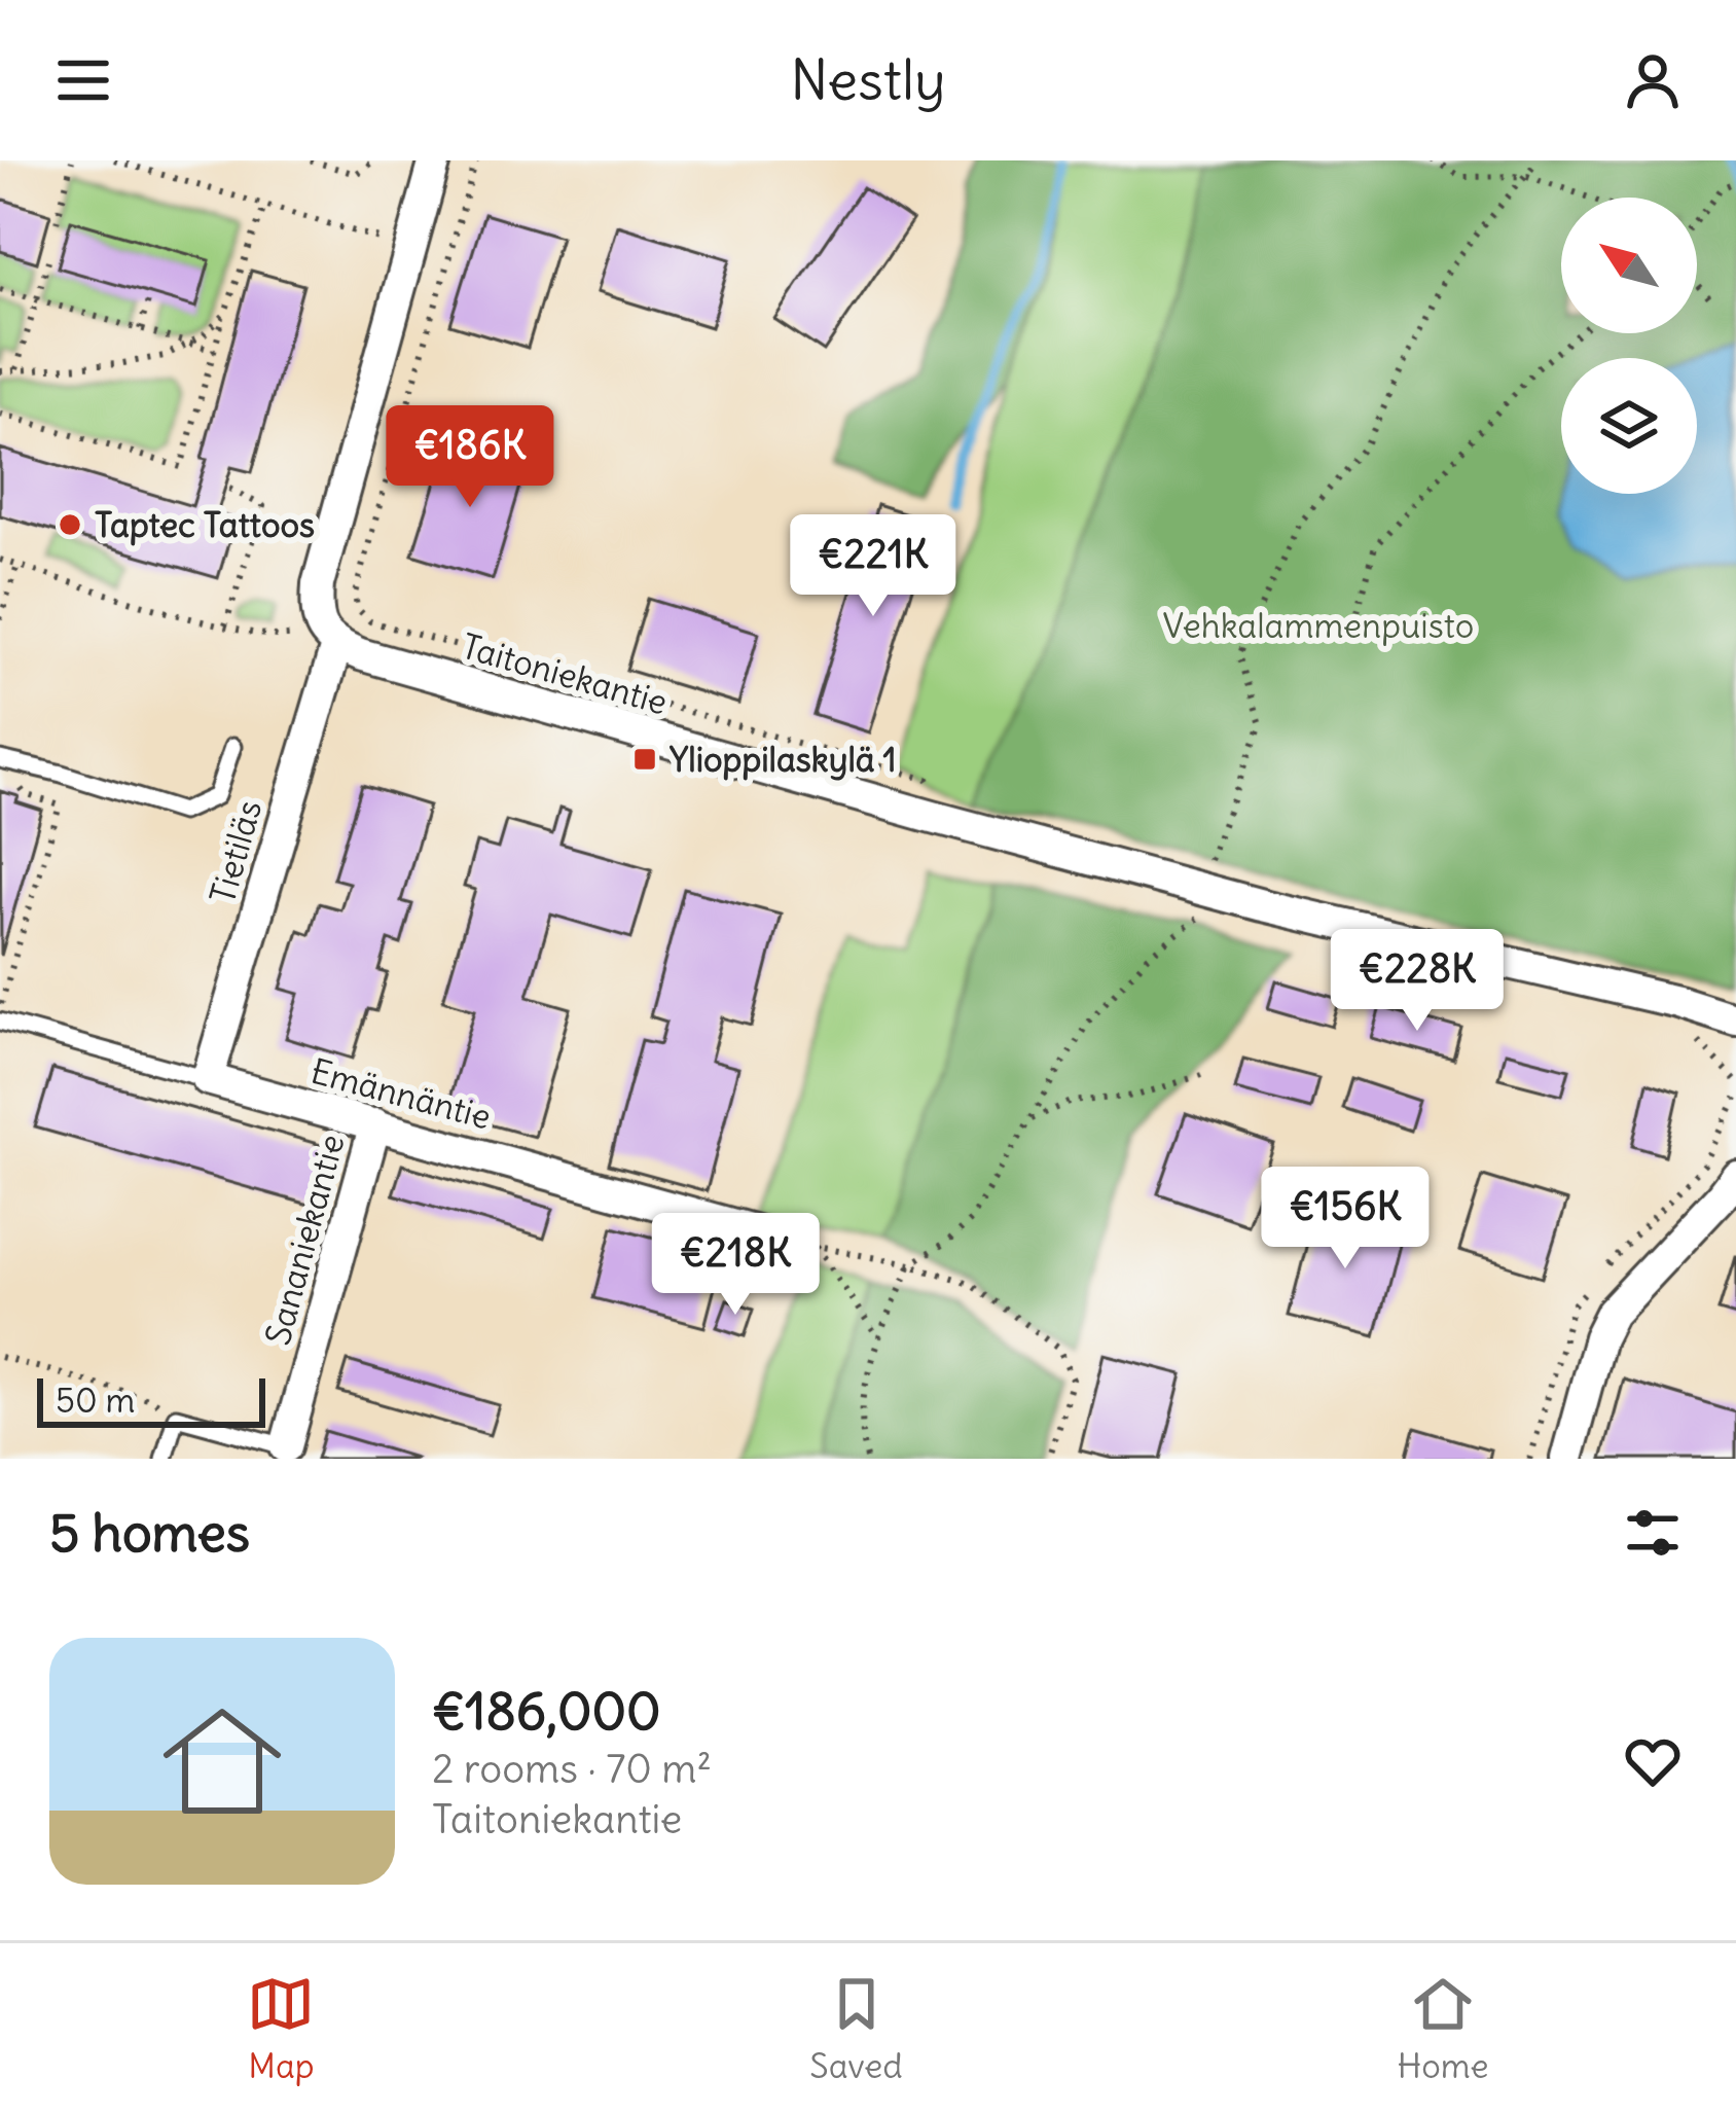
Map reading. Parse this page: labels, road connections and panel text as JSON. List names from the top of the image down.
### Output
{
  "streets": {
    "street": [
      "Taitoniekantie",
      "Tietiläs",
      "Emännäntie",
      "Sananiekantie"
    ]
  },
  "crossings": [
    ["Taitoniekantie", "Tietiläs"],
    ["Tietiläs", "Emännäntie"],
    ["Emännäntie", "Sananiekantie"]
  ],
  "parks": ["Vehkalammenpuisto"],
  "places": {
    "other": ["Taptec Tattoos"],
    "transit": ["Ylioppilaskylä 1"]
  },
  "scale_bar": "50 m",
  "north": "top left",
  "page": {
    "header": "Nestly",
    "price": [
      "€186K",
      "€221K",
      "€228K",
      "€156K",
      "€218K"
    ],
    "scale": "50 m",
    "heading": "5 homes",
    "list": [
      {
        "name": "€186,000",
        "note": "2 rooms · 70 m² · Taitoniekantie"
      }
    ],
    "tabs": ["Map", "Saved", "Home"]
  }
}
